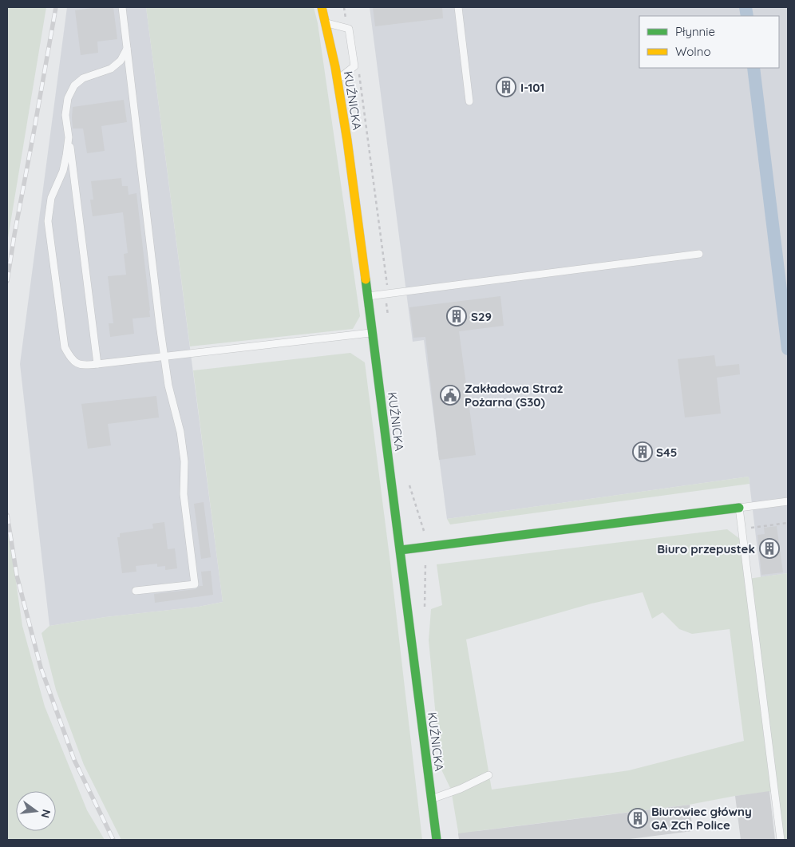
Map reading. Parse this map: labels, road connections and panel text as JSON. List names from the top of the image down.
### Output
{
  "streets": {
    "street": ["KUŹNICKA"]
  },
  "places": {
    "building": [
      "I-101",
      "S29",
      "S45",
      "Biuro przepustek",
      "Biurowiec główny GA ZCh Police"
    ],
    "public building": ["Zakładowa Straż Pożarna (S30)"]
  },
  "legend": ["Płynnie", "Wolno"],
  "north": "right"
}
